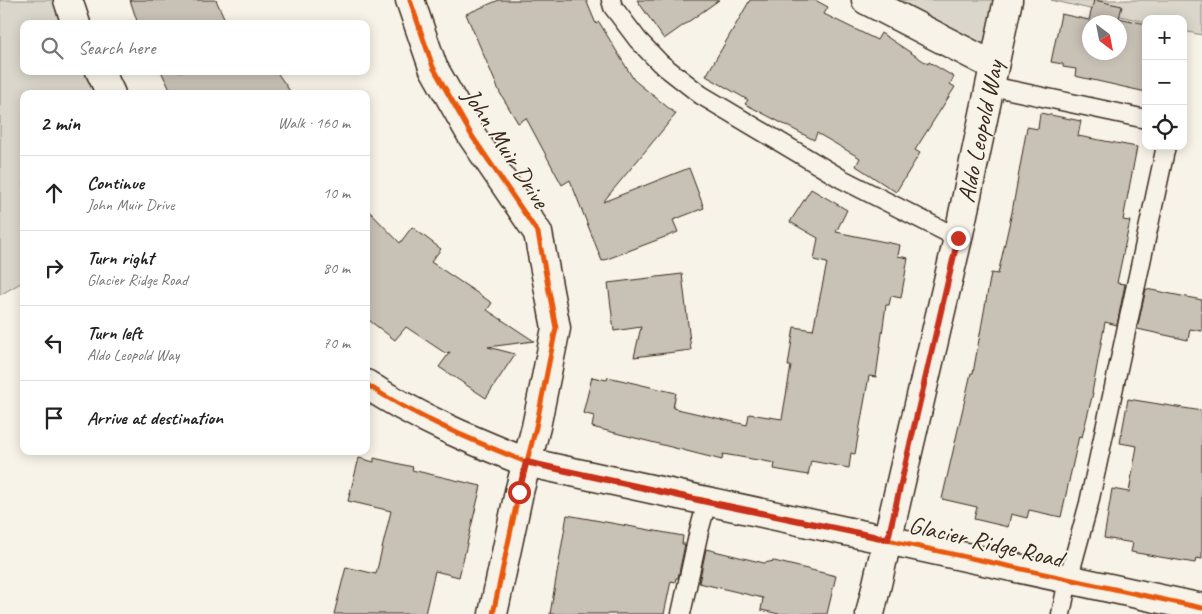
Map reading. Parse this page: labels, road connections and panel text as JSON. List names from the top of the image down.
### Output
{
  "streets": {
    "street": ["Aldo Leopold Way", "John Muir Drive", "Glacier Ridge Road"]
  },
  "crossings": [
    ["Aldo Leopold Way", "Glacier Ridge Road"],
    ["John Muir Drive", "Glacier Ridge Road"]
  ],
  "north": "bottom right",
  "page": {
    "map_buttons": ["+", "−"],
    "search": "Search here",
    "heading": ["2 min", "Walk · 160 m"],
    "list": [
      ["Continue", "John Muir Drive", "10 m"],
      ["Turn right", "Glacier Ridge Road", "80 m"],
      ["Turn left", "Aldo Leopold Way", "70 m"],
      "Arrive at destination"
    ]
  }
}
